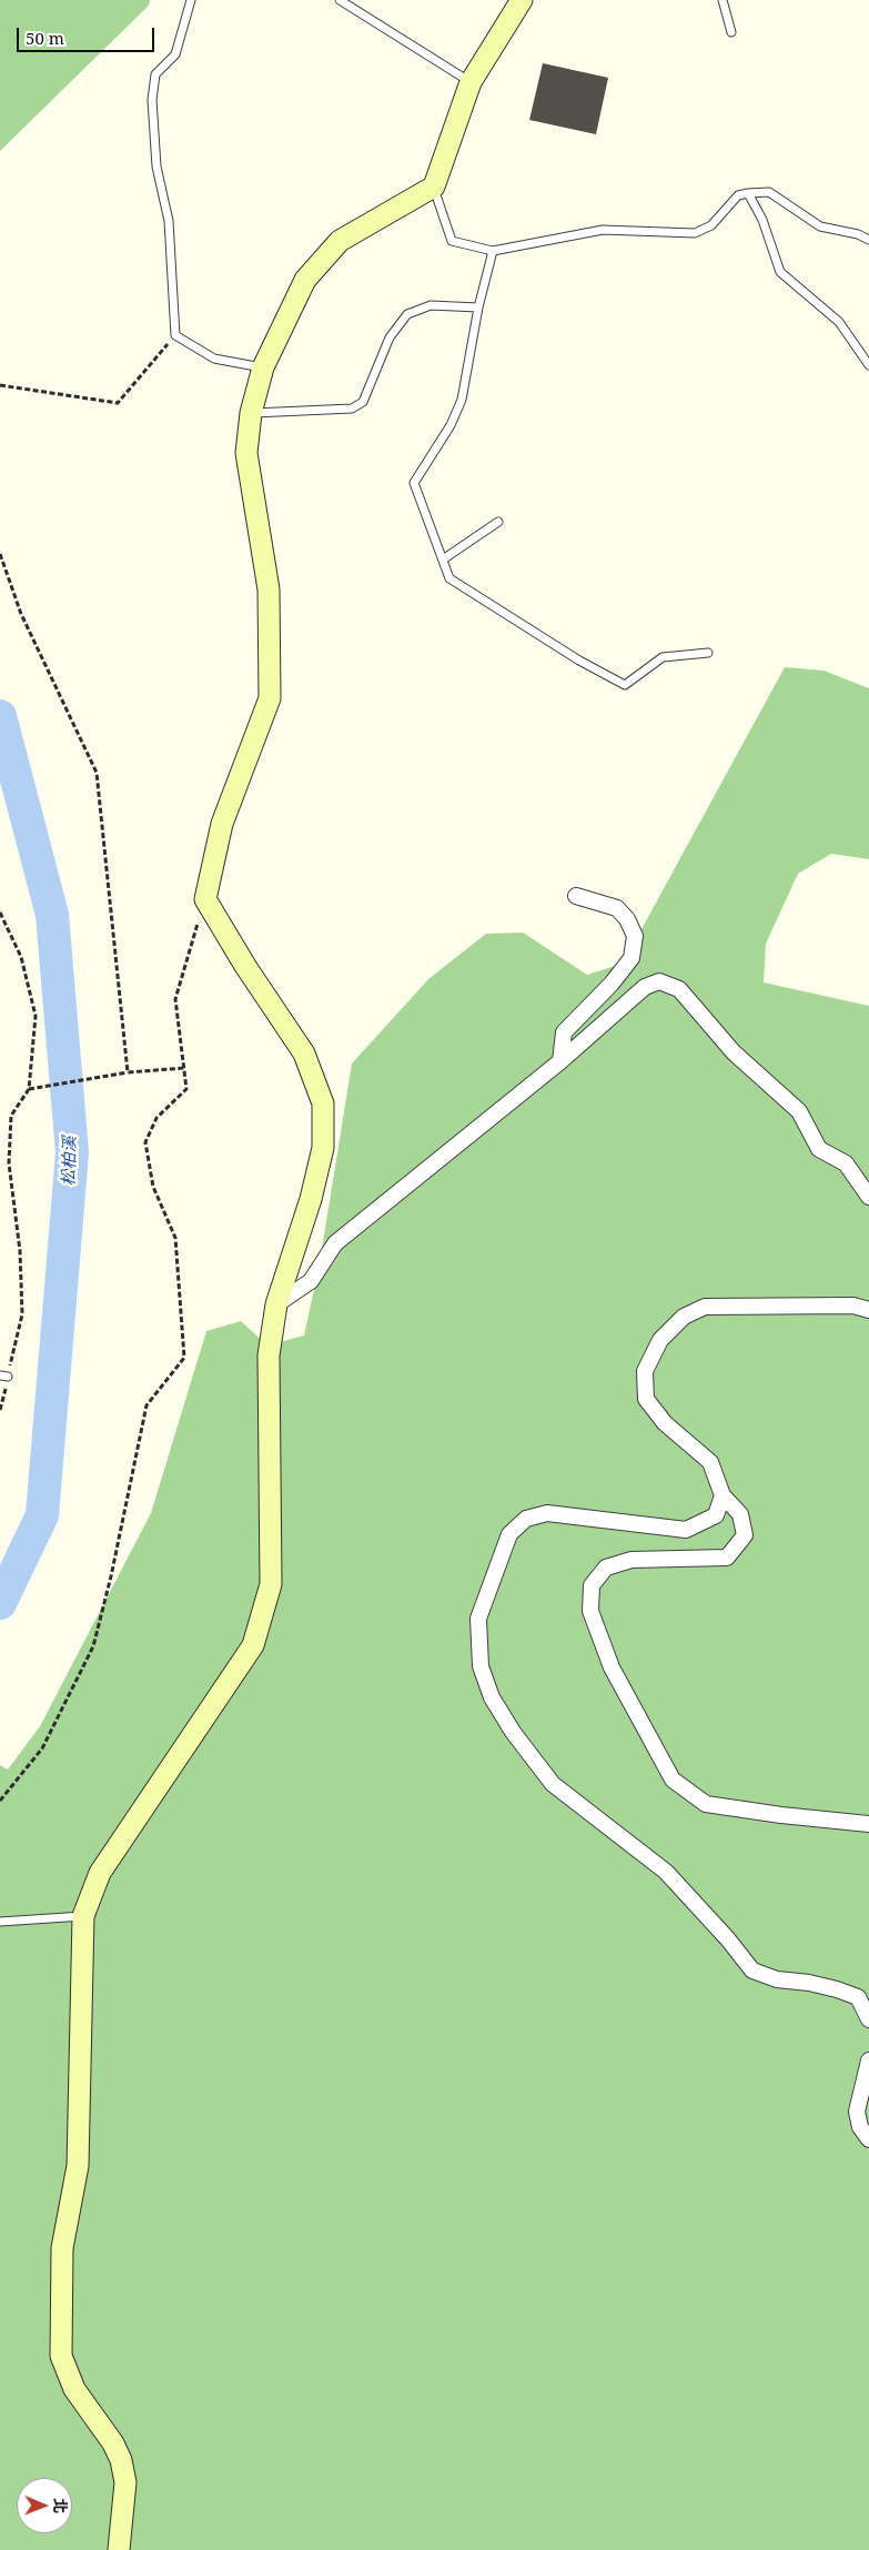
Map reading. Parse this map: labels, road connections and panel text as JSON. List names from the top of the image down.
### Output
{
  "water": ["松柏溪"],
  "scale_bar": "50 m",
  "north": "right"
}
